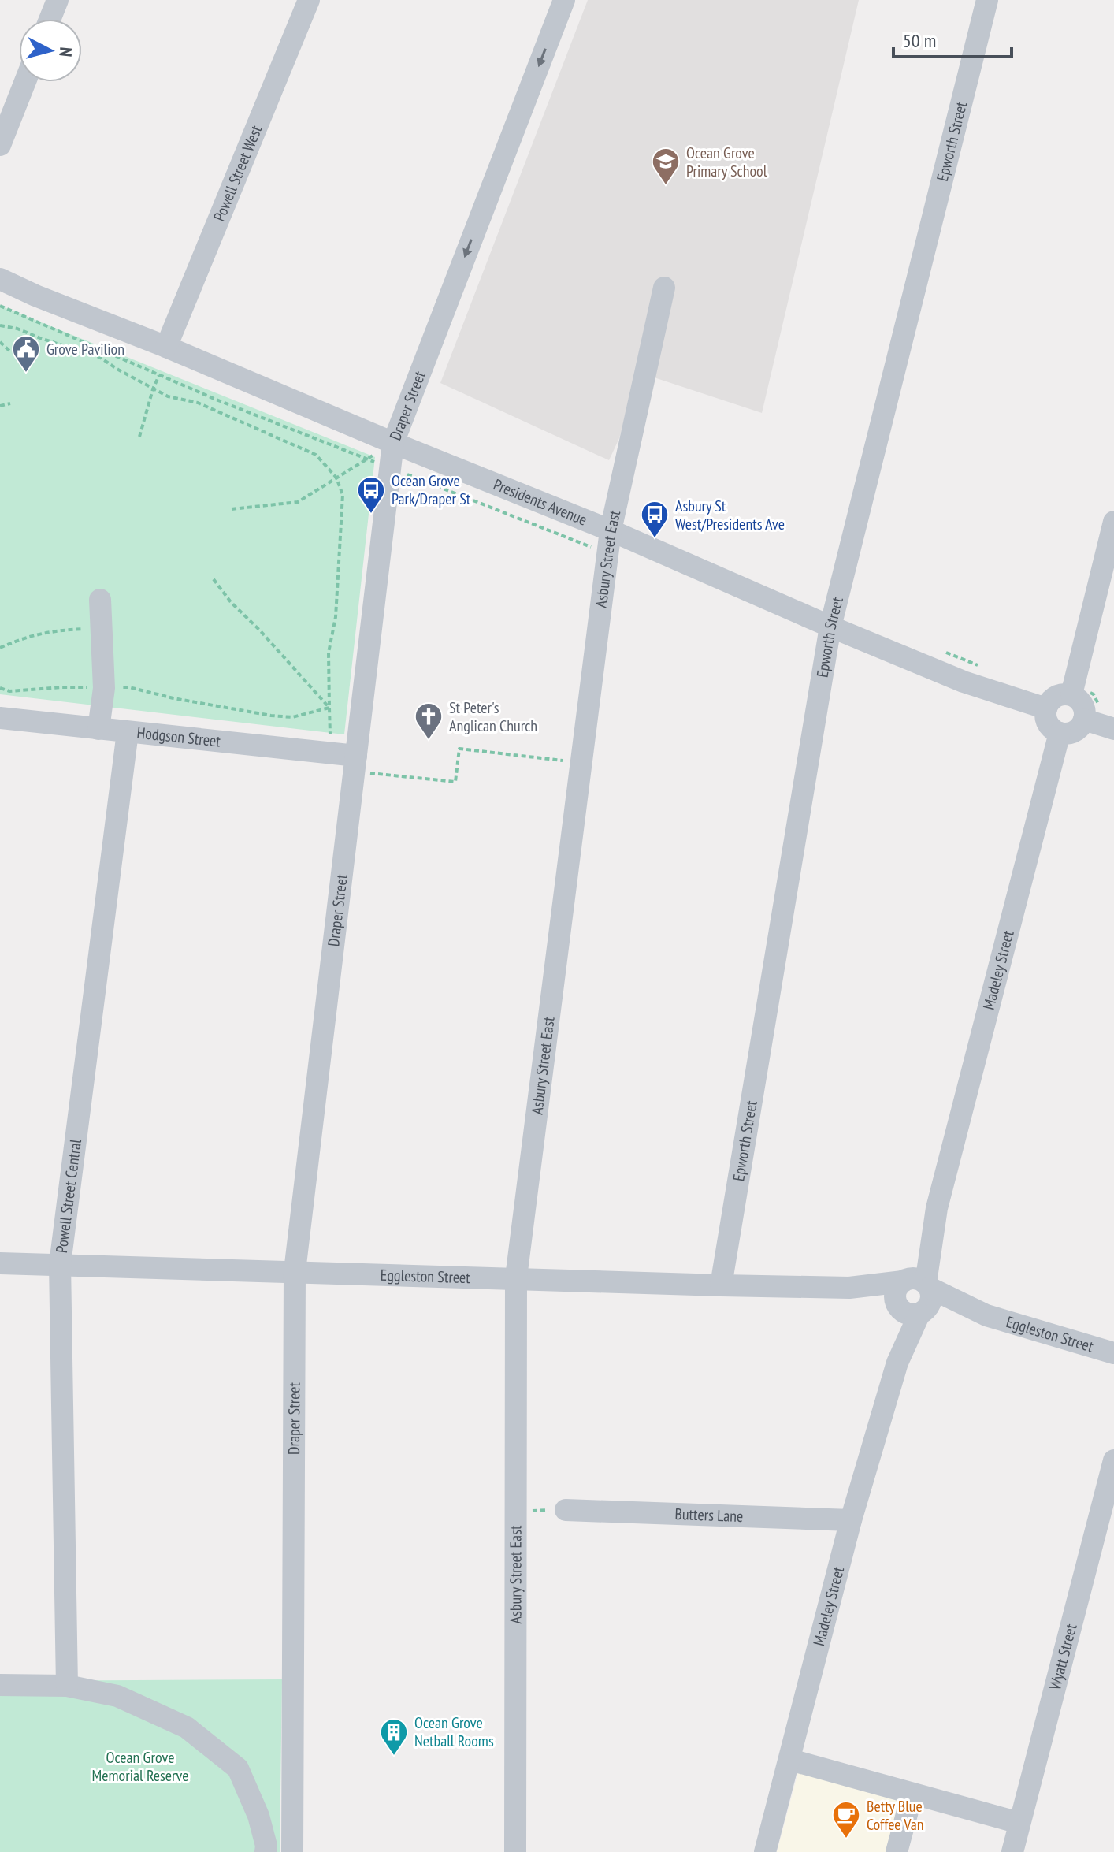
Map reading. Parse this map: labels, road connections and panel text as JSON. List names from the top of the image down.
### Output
{
  "streets": {
    "street": [
      "Epworth Street",
      "Powell Street West",
      "Draper Street",
      "Presidents Avenue",
      "Asbury Street East",
      "Hodgson Street",
      "Madeley Street",
      "Powell Street Central",
      "Eggleston Street",
      "Butters Lane",
      "Wyatt Street"
    ]
  },
  "crossings": [
    ["Epworth Street", "Presidents Avenue"],
    ["Epworth Street", "Eggleston Street"],
    ["Powell Street West", "Presidents Avenue"],
    ["Draper Street", "Presidents Avenue"],
    ["Draper Street", "Hodgson Street"],
    ["Draper Street", "Eggleston Street"],
    ["Presidents Avenue", "Asbury Street East"],
    ["Presidents Avenue", "Madeley Street"],
    ["Asbury Street East", "Eggleston Street"],
    ["Hodgson Street", "Powell Street Central"],
    ["Madeley Street", "Eggleston Street"],
    ["Madeley Street", "Butters Lane"],
    ["Powell Street Central", "Eggleston Street"]
  ],
  "parks": ["Ocean Grove Memorial Reserve"],
  "places": {
    "school or university": ["Ocean Grove Primary School"],
    "public building": ["Grove Pavilion"],
    "bus stop": ["Ocean Grove Park/Draper St", "Asbury St West/Presidents Ave"],
    "church": ["St Peter's Anglican Church"],
    "building": ["Ocean Grove Netball Rooms"],
    "cafe": ["Betty Blue Coffee Van"]
  },
  "scale_bar": "50 m",
  "north": "right"
}
